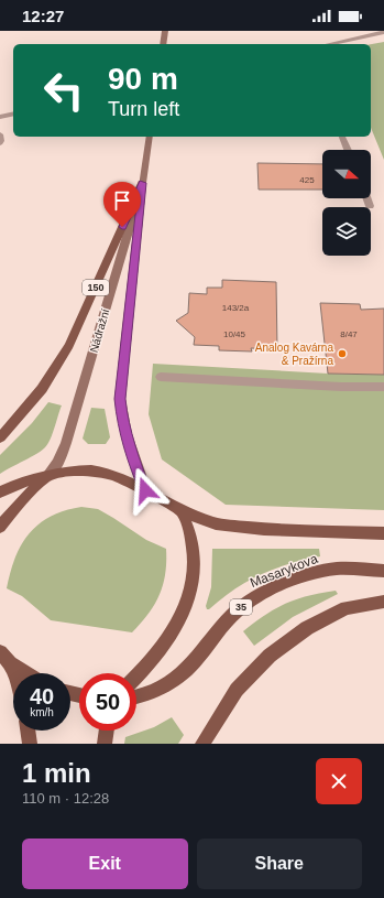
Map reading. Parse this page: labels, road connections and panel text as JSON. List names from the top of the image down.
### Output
{
  "streets": {
    "main road": [
      "150",
      "Nádražní",
      "Masarykova",
      "35"
    ]
  },
  "crossings": [
    ["150", "Nádražní"]
  ],
  "places": ["Analog Kavárna & Pražírna"],
  "house_numbers": [
    "425",
    "143/2a",
    "10/45",
    "8/47"
  ],
  "north": "right",
  "page": {
    "status": "12:27",
    "turn": ["90 m", "Turn left"],
    "speed": "40 km/h",
    "limit": "50",
    "heading": ["1 min", "110 m · 12:28"],
    "buttons": ["Exit", "Share"]
  }
}
